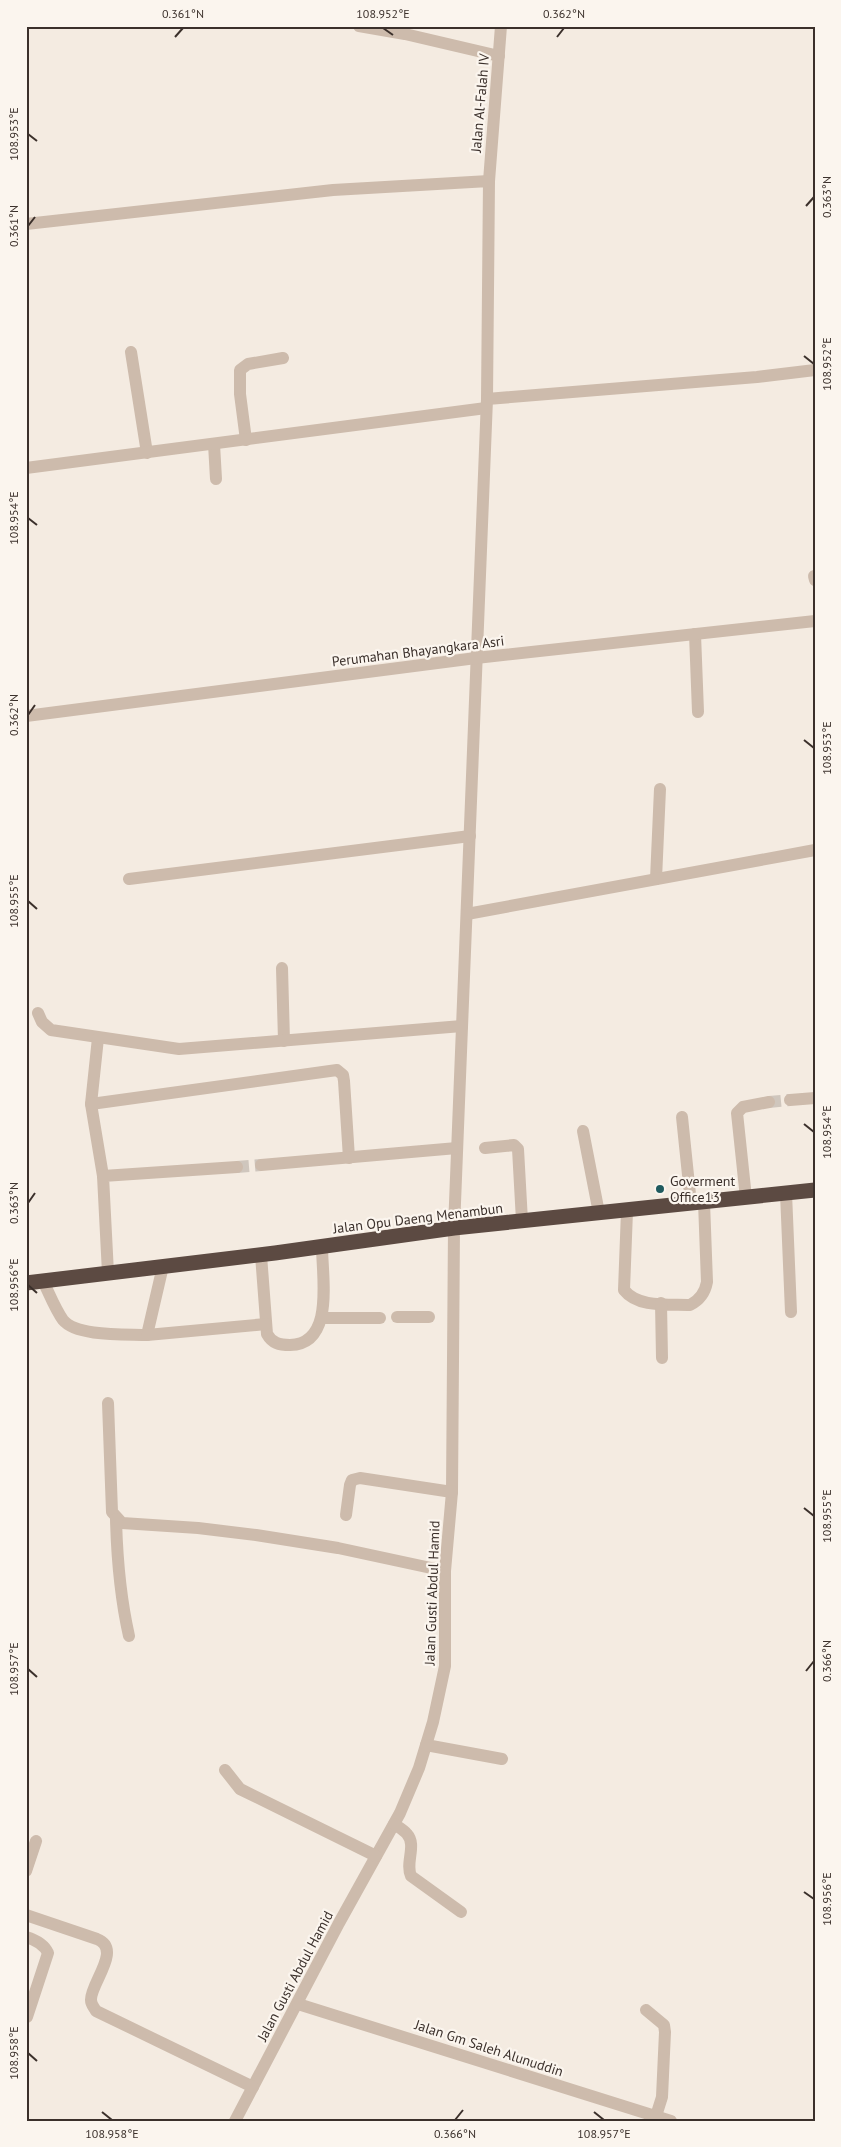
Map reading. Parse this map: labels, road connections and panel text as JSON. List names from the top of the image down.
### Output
{
  "streets": {
    "highway": ["Jalan Opu Daeng Menambun"],
    "street": [
      "Jalan Al-Falah IV",
      "Perumahan Bhayangkara Asri",
      "Jalan Gusti Abdul Hamid",
      "Jalan Gm Saleh Alunuddin"
    ]
  },
  "crossings": [
    ["Jalan Al-Falah IV", "Perumahan Bhayangkara Asri"],
    ["Jalan Al-Falah IV", "Jalan Gusti Abdul Hamid"],
    ["Perumahan Bhayangkara Asri", "Jalan Gusti Abdul Hamid"],
    ["Jalan Opu Daeng Menambun", "Jalan Gusti Abdul Hamid"],
    ["Jalan Gusti Abdul Hamid", "Jalan Gm Saleh Alunuddin"]
  ],
  "places": ["Goverment Office13"],
  "coordinates": [
    "0.361°N",
    "108.952°E",
    "0.362°N",
    "108.953°E",
    "0.363°N",
    "108.954°E",
    "108.955°E",
    "108.956°E",
    "0.366°N",
    "108.957°E",
    "108.958°E"
  ]
}
